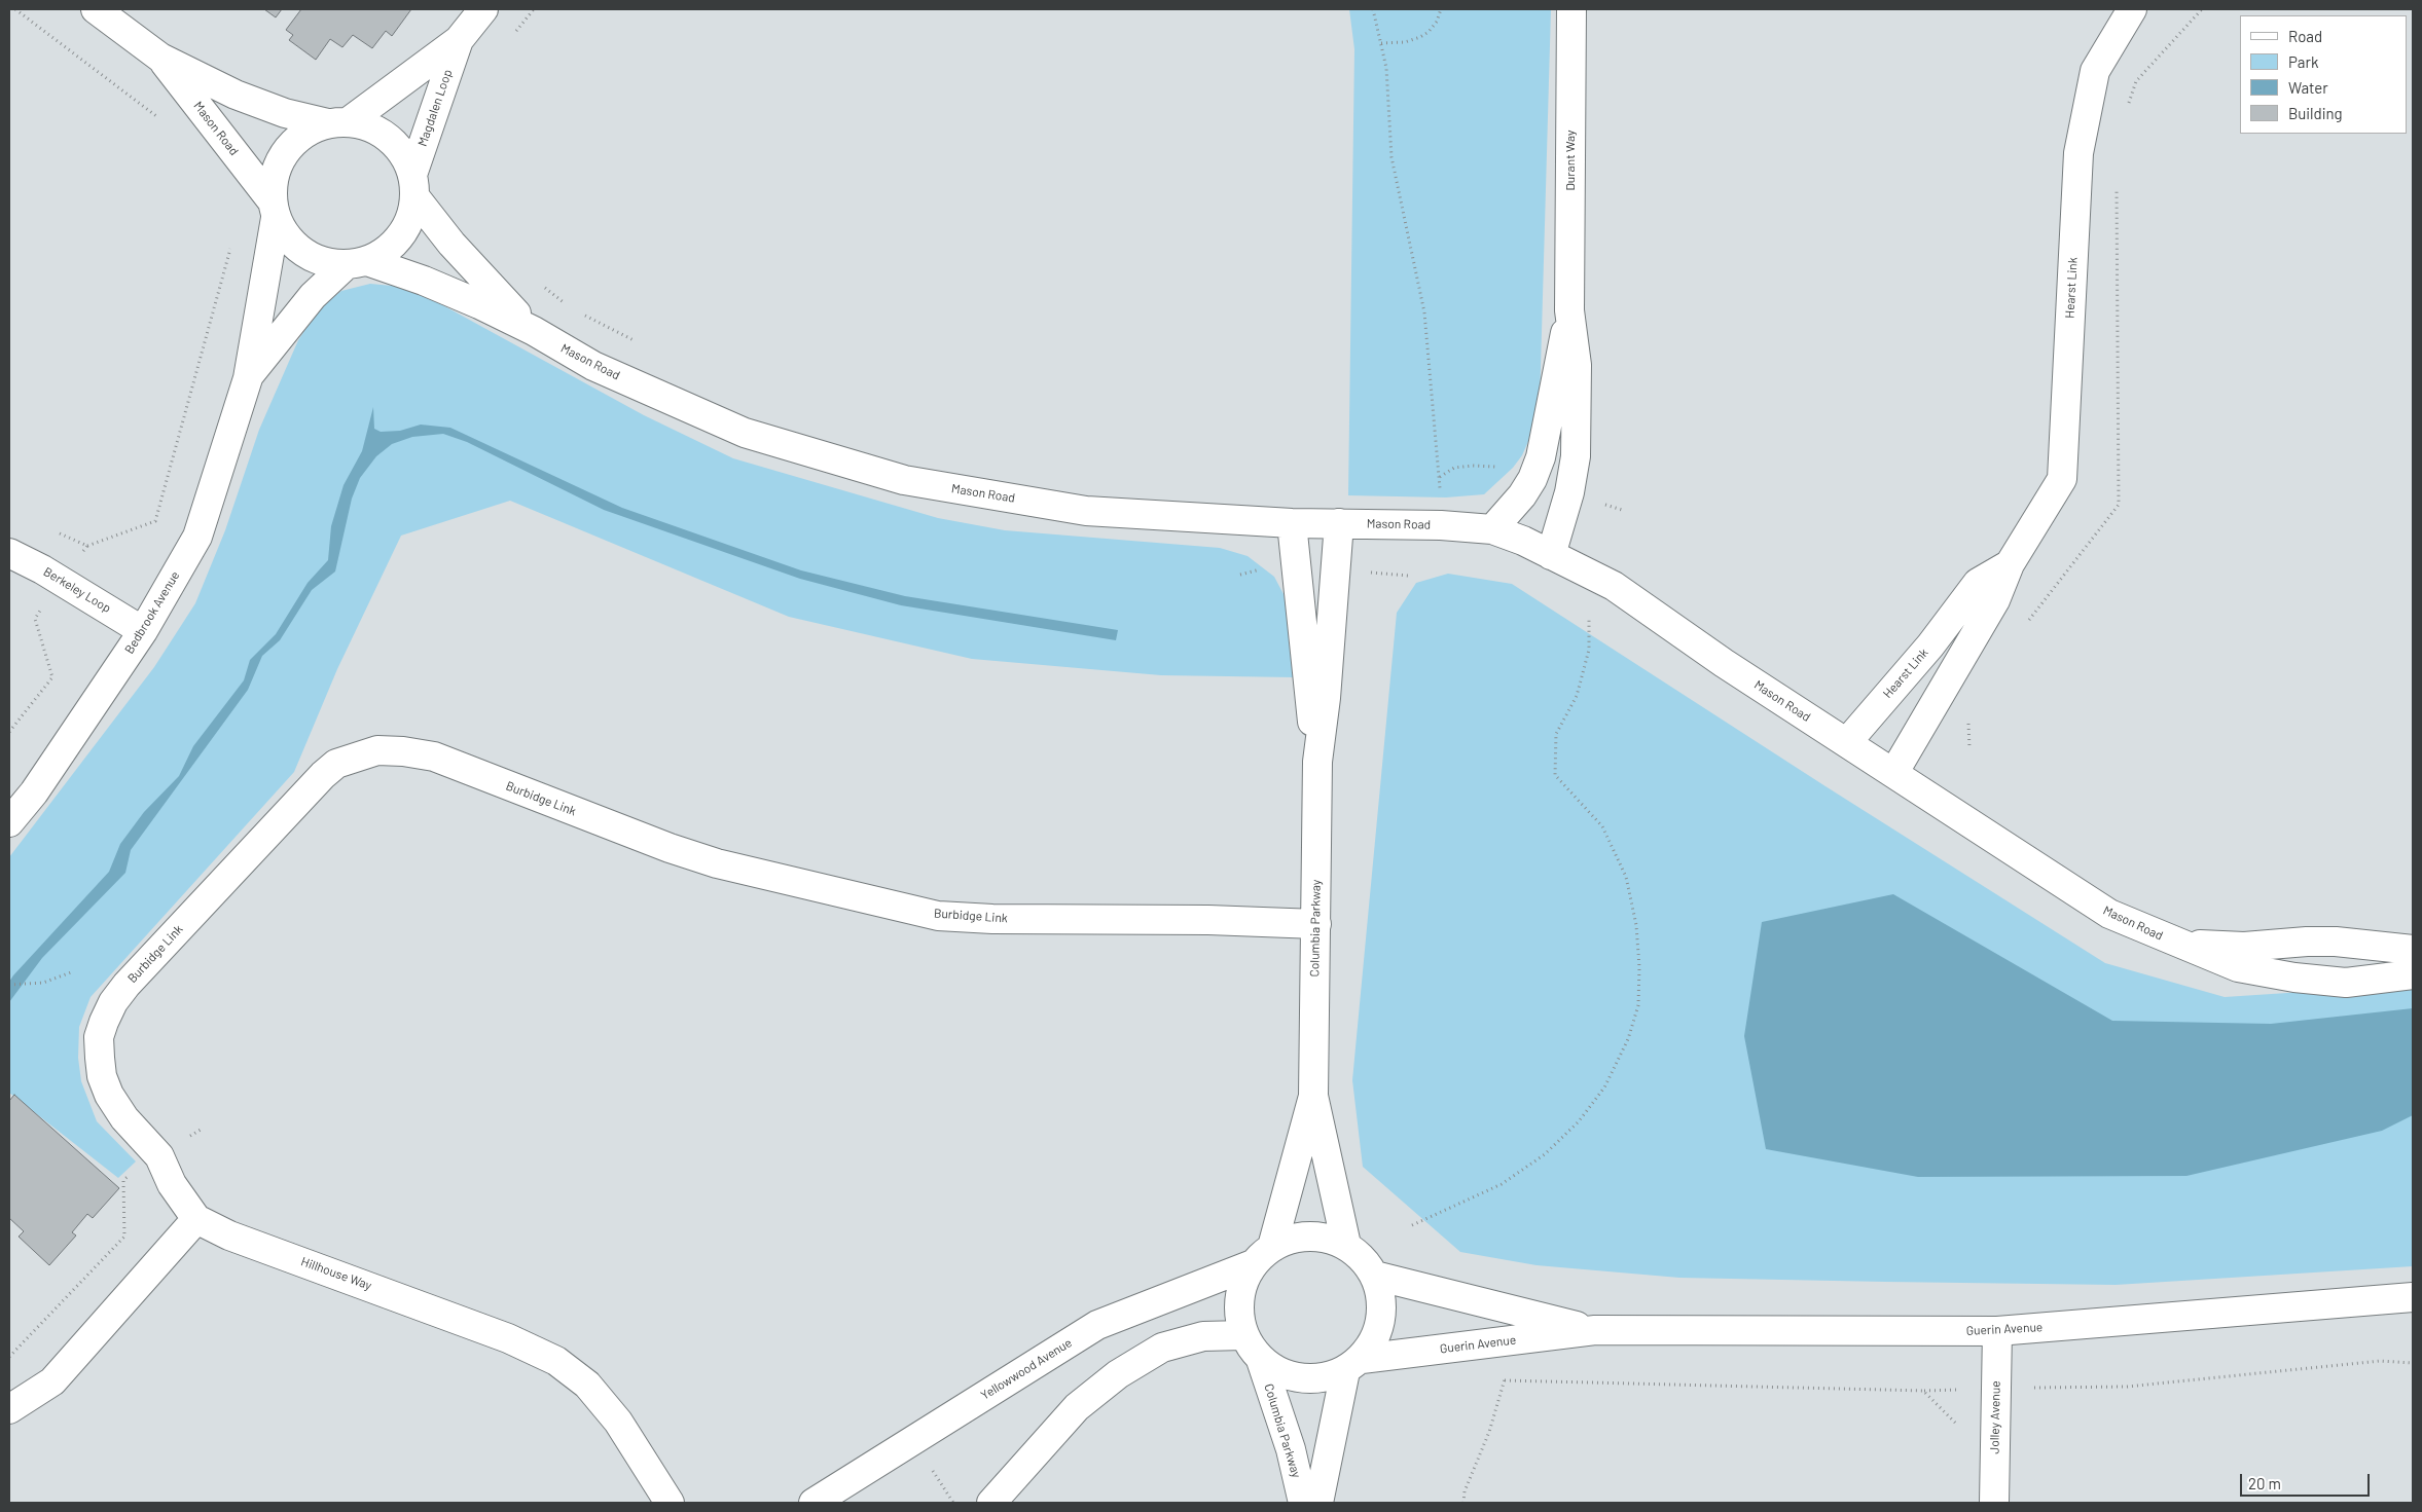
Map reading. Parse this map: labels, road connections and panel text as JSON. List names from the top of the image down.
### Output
{
  "streets": {
    "street": [
      "Magdalen Loop",
      "Mason Road",
      "Durant Way",
      "Hearst Link",
      "Berkeley Loop",
      "Bedbrook Avenue",
      "Burbidge Link",
      "Columbia Parkway",
      "Hillhouse Way",
      "Guerin Avenue",
      "Yellowwood Avenue",
      "Jolley Avenue"
    ]
  },
  "crossings": [
    ["Magdalen Loop", "Mason Road"],
    ["Magdalen Loop", "Bedbrook Avenue"],
    ["Mason Road", "Durant Way"],
    ["Mason Road", "Hearst Link"],
    ["Mason Road", "Bedbrook Avenue"],
    ["Mason Road", "Columbia Parkway"],
    ["Berkeley Loop", "Bedbrook Avenue"],
    ["Burbidge Link", "Columbia Parkway"],
    ["Burbidge Link", "Hillhouse Way"],
    ["Columbia Parkway", "Guerin Avenue"],
    ["Columbia Parkway", "Yellowwood Avenue"],
    ["Guerin Avenue", "Yellowwood Avenue"],
    ["Guerin Avenue", "Jolley Avenue"]
  ],
  "legend": [
    "Road",
    "Park",
    "Water",
    "Building"
  ],
  "scale_bar": "20 m"
}
